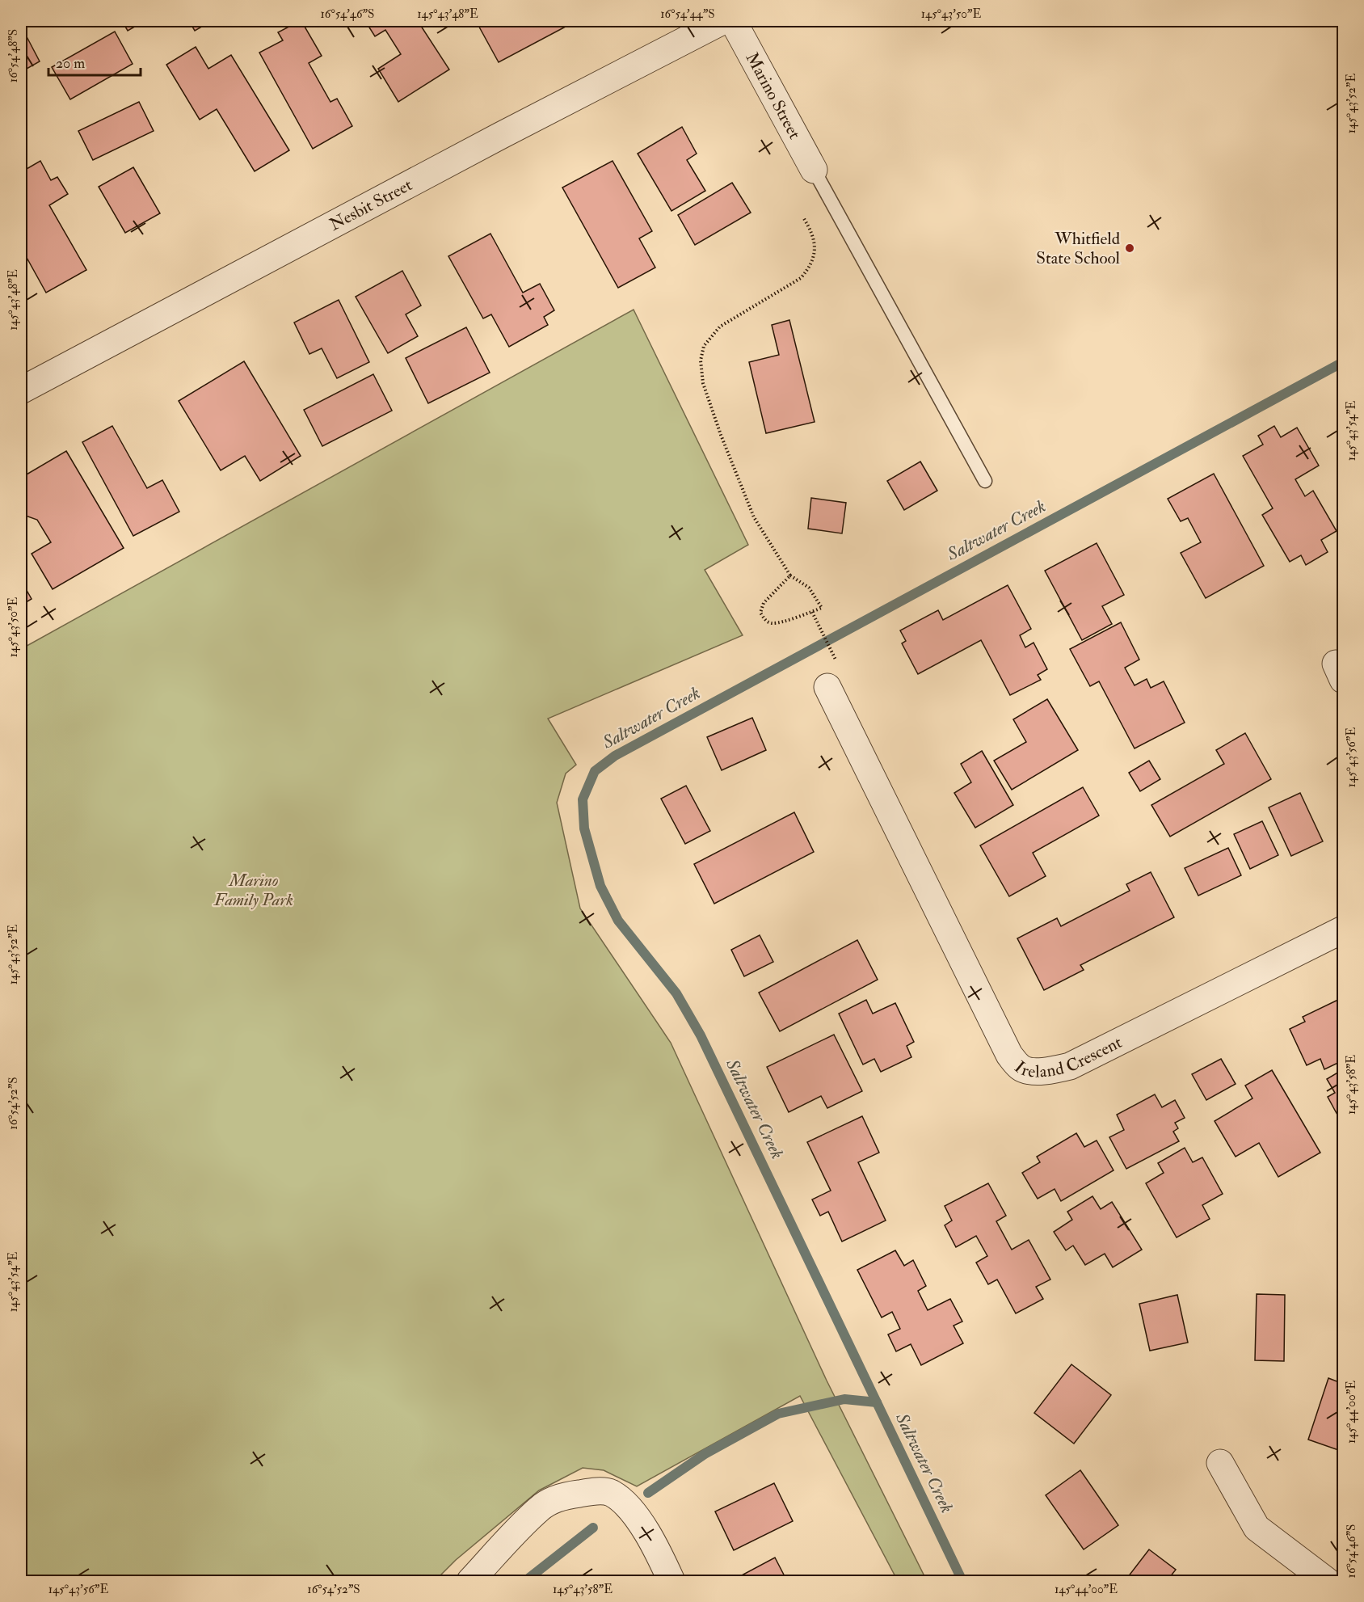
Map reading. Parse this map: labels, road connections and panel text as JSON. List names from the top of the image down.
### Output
{
  "streets": {
    "street": ["Marino Street", "Nesbit Street", "Ireland Crescent"]
  },
  "water": ["Saltwater Creek"],
  "parks": ["Marino Family Park"],
  "places": ["Whitfield State School"],
  "scale_bar": "20 m",
  "coordinates": [
    "16°54'46\"S",
    "145°43'48\"E",
    "16°54'44\"S",
    "145°43'50\"E",
    "16°54'48\"S",
    "145°43'52\"E",
    "145°43'54\"E",
    "145°43'56\"E",
    "145°43'58\"E",
    "16°54'52\"S",
    "145°44'00\"E"
  ]
}
